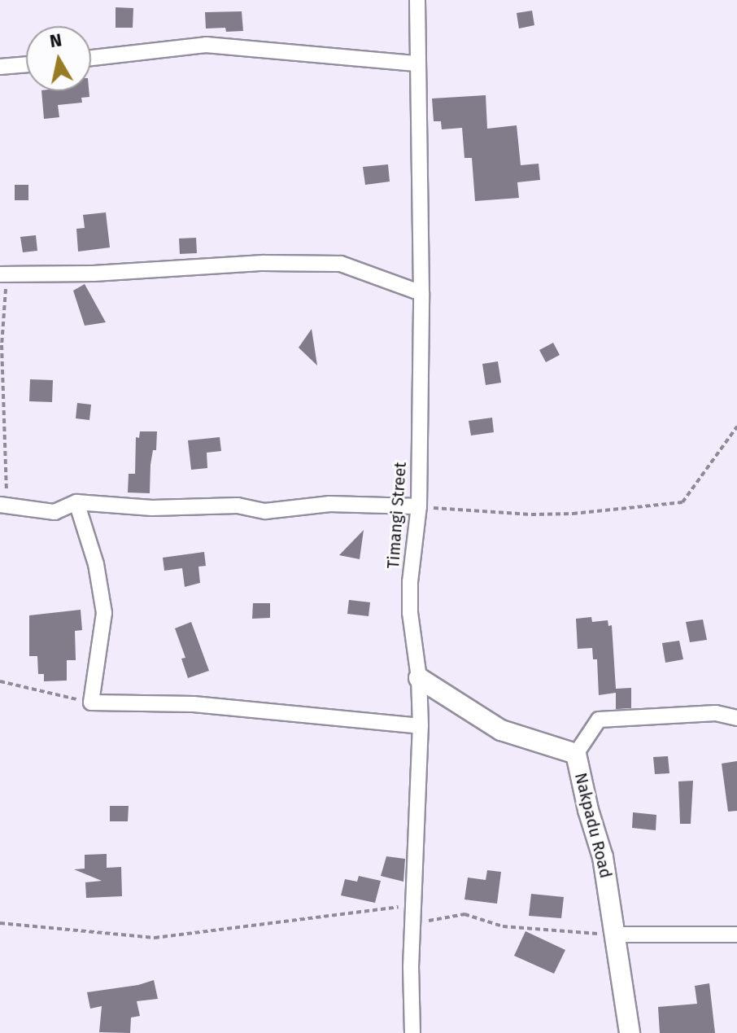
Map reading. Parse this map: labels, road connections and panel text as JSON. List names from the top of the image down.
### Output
{
  "streets": {
    "street": ["Timangi Street", "Nakpadu Road"]
  },
  "crossings": [
    ["Timangi Street", "Nakpadu Road"]
  ],
  "north": "top"
}
